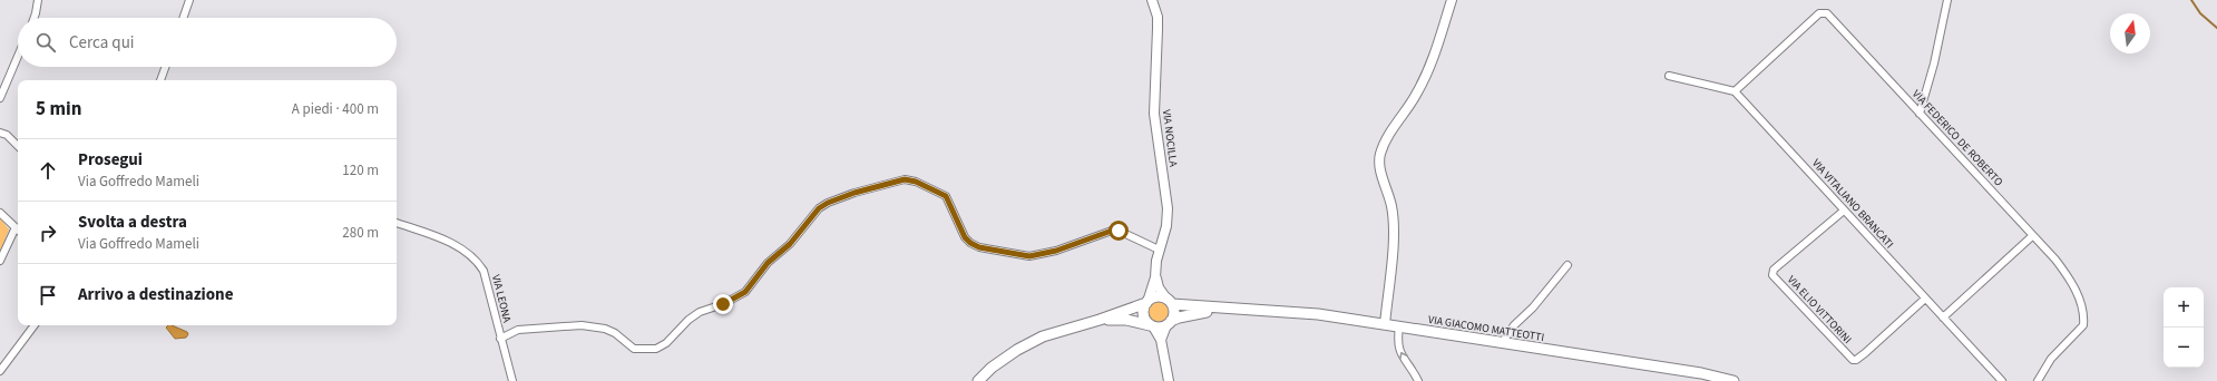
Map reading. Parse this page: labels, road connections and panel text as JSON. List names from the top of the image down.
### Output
{
  "streets": {
    "main road": ["VIA GIACOMO MATTEOTTI"],
    "street": [
      "VIA NOCILLA",
      "VIA FEDERICO DE ROBERTO",
      "VIA VITALIANO BRANCATI",
      "VIA LEONA",
      "VIA ELIO VITTORINI"
    ]
  },
  "crossings": [
    ["VIA FEDERICO DE ROBERTO", "VIA VITALIANO BRANCATI"],
    ["VIA VITALIANO BRANCATI", "VIA ELIO VITTORINI"]
  ],
  "north": "top",
  "page": {
    "search": "Cerca qui",
    "heading": ["5 min", "A piedi · 400 m"],
    "list": [
      ["Prosegui", "Via Goffredo Mameli", "120 m"],
      ["Svolta a destra", "Via Goffredo Mameli", "280 m"],
      "Arrivo a destinazione"
    ],
    "map_buttons": ["+", "−"]
  }
}
